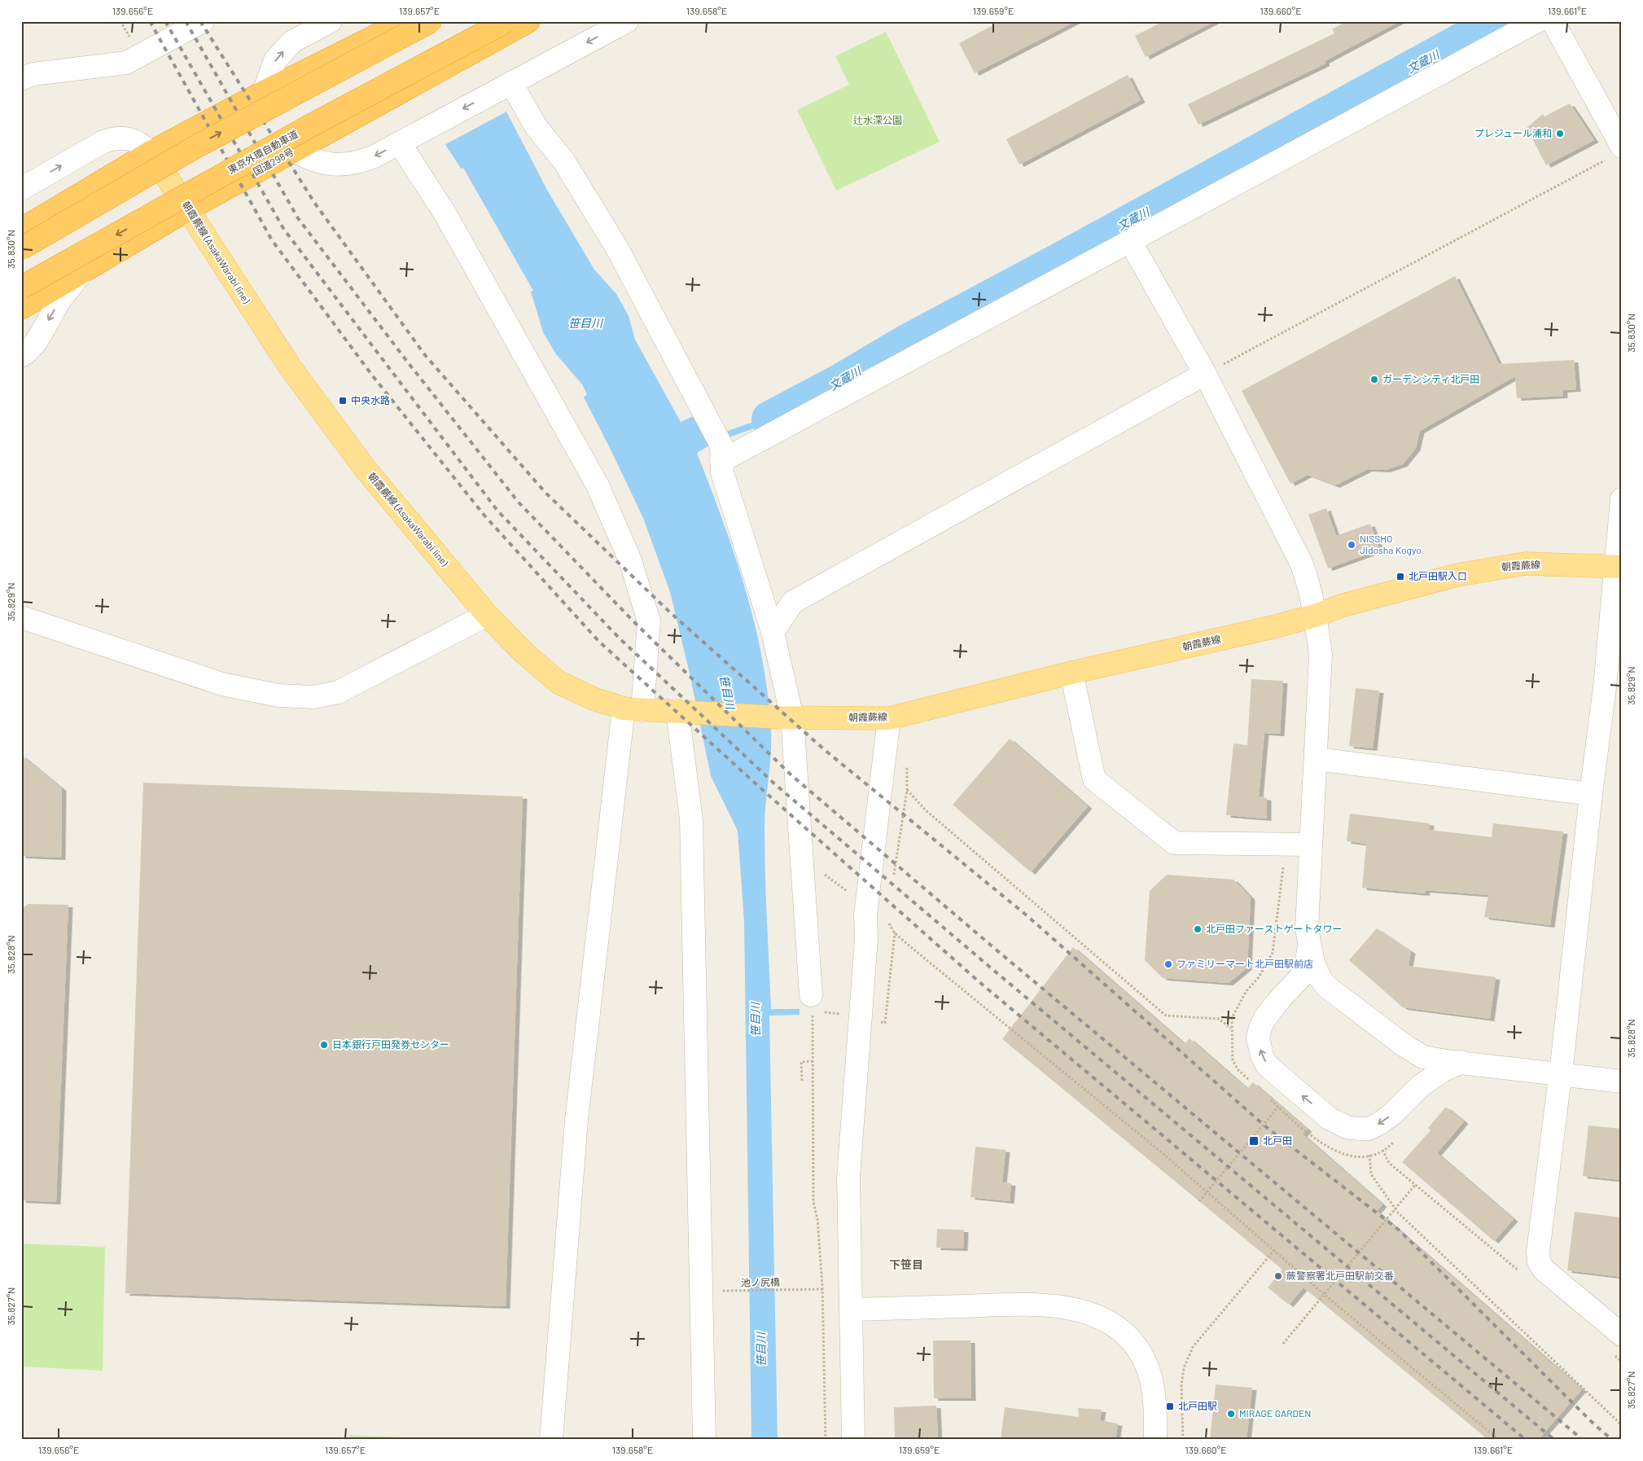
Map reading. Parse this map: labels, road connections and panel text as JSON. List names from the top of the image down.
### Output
{
  "streets": {
    "highway": ["東京外環自動車道", "国道298号"],
    "main road": ["朝霞蕨線 (AsakaWarabi line)", "朝霞蕨線"],
    "path": ["池ノ尻橋"]
  },
  "crossings": [
    ["国道298号", "朝霞蕨線 (AsakaWarabi line)"],
    ["朝霞蕨線 (AsakaWarabi line)", "朝霞蕨線"]
  ],
  "districts": ["下笹目"],
  "water": ["文蔵川", "笹目川"],
  "parks": ["辻水深公園"],
  "places": {
    "other": [
      "プレジュール浦和",
      "ガーデンシティ北戸田",
      "NISSHO Jidosha Kogyo",
      "北戸田ファーストゲートタワー",
      "ファミリーマート北戸田駅前店",
      "日本銀行戸田発券センター",
      "蕨警察署北戸田駅前交番",
      "MIRAGE GARDEN"
    ],
    "transit": [
      "中央水路",
      "北戸田駅入口",
      "北戸田",
      "北戸田駅"
    ]
  },
  "coordinates": [
    "139.656°E",
    "139.657°E",
    "139.658°E",
    "139.659°E",
    "139.660°E",
    "139.661°E",
    "35.830°N",
    "35.829°N",
    "35.828°N",
    "35.827°N"
  ]
}
